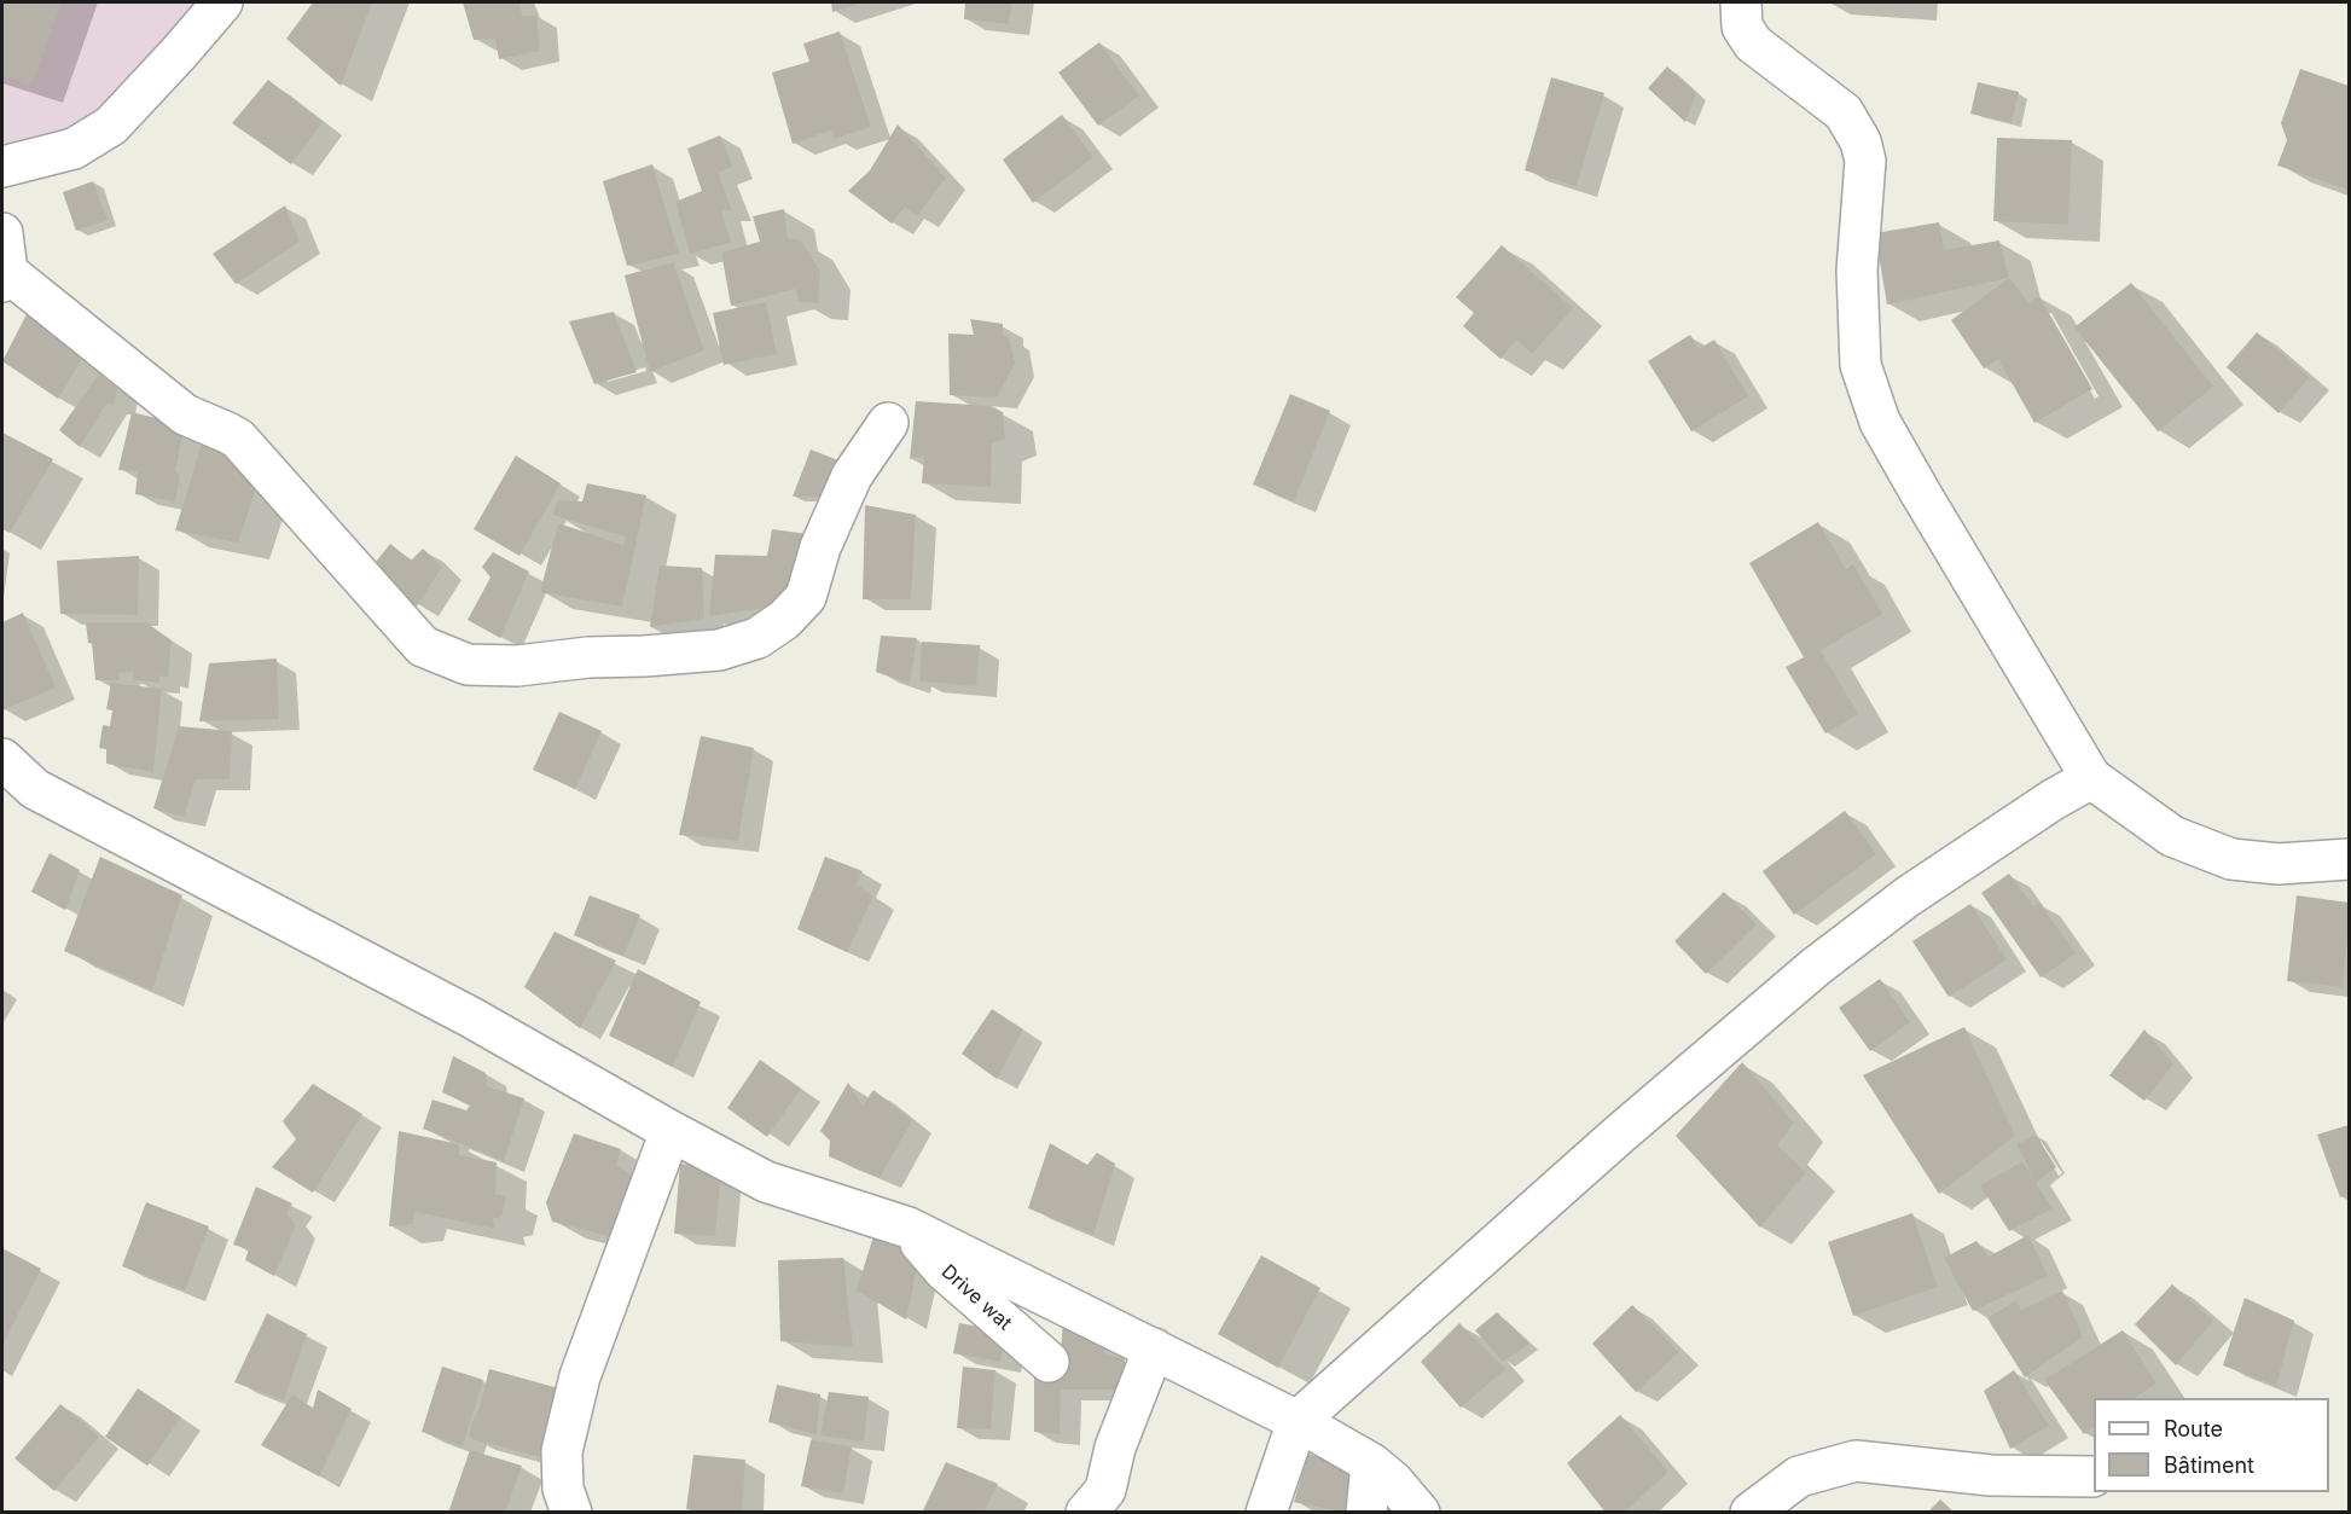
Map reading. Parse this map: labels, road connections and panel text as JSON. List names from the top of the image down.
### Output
{
  "streets": {
    "street": ["Drive wat"]
  },
  "legend": ["Route", "Bâtiment"]
}
